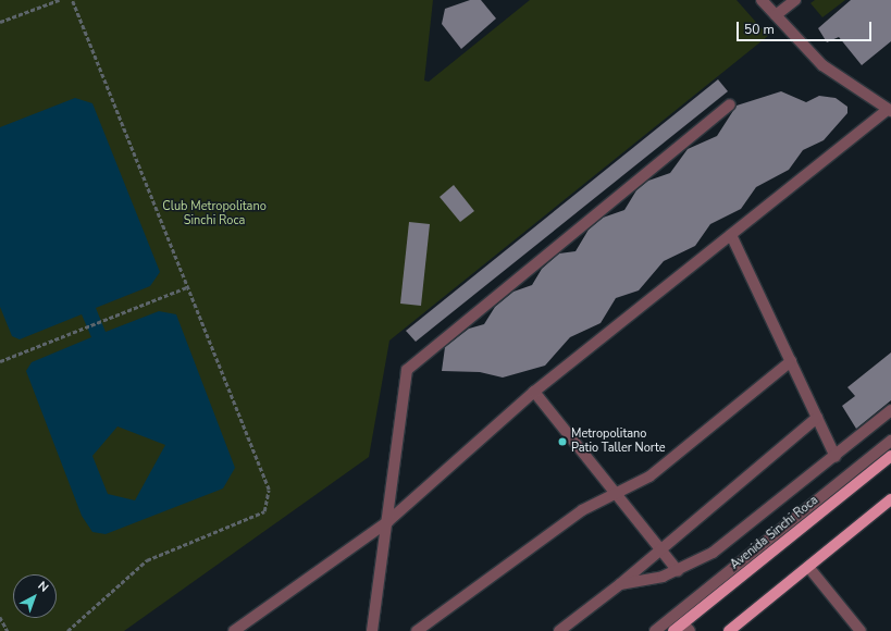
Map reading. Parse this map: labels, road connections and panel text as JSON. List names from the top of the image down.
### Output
{
  "streets": {
    "main road": ["Avenida Sinchi Roca"]
  },
  "parks": ["Club Metropolitano Sinchi Roca"],
  "places": ["Metropolitano Patio Taller Norte"],
  "scale_bar": "50 m",
  "north": "top right"
}
